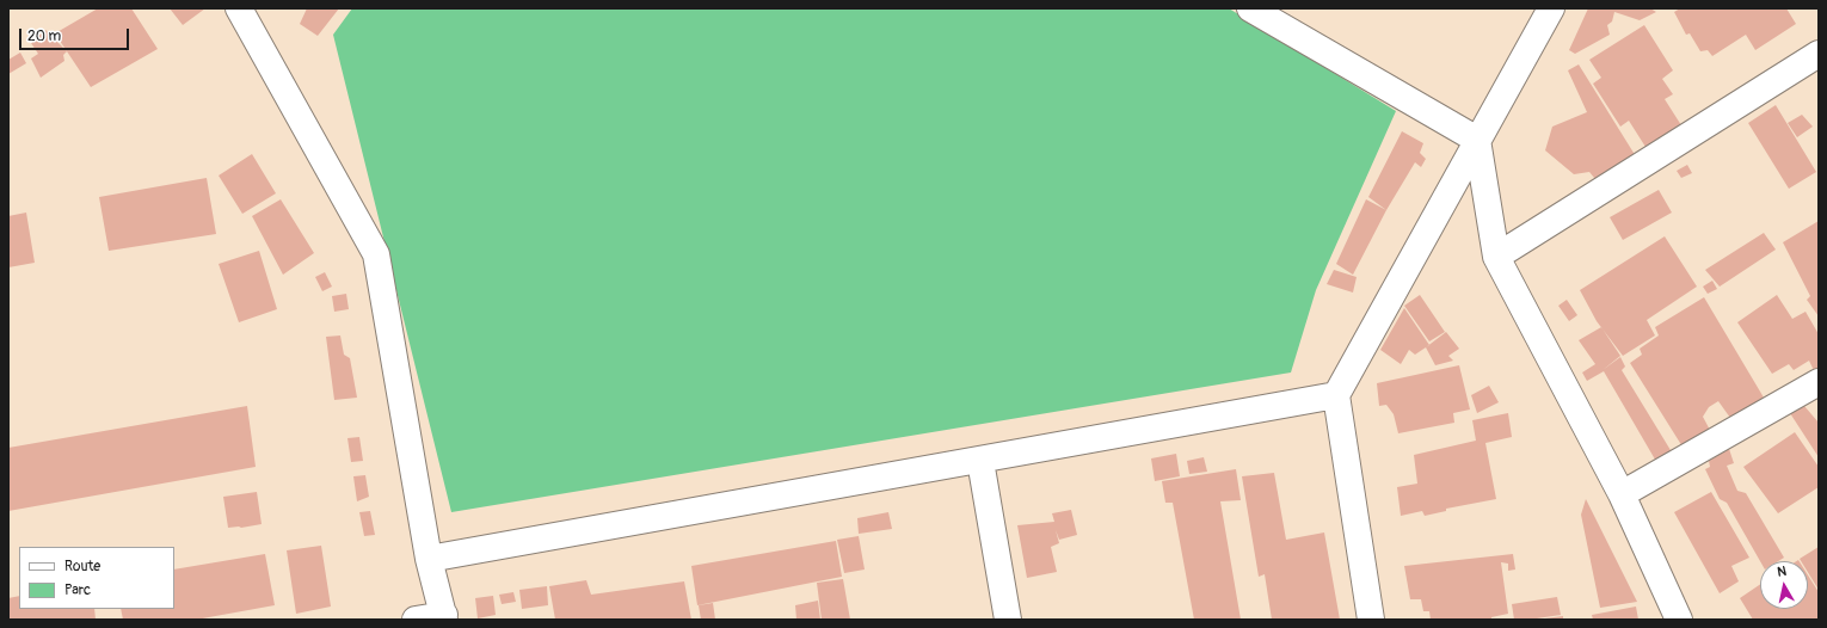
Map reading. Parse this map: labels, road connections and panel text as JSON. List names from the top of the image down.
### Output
{
  "legend": ["Route", "Parc"],
  "scale_bar": "20 m",
  "north": "top"
}
